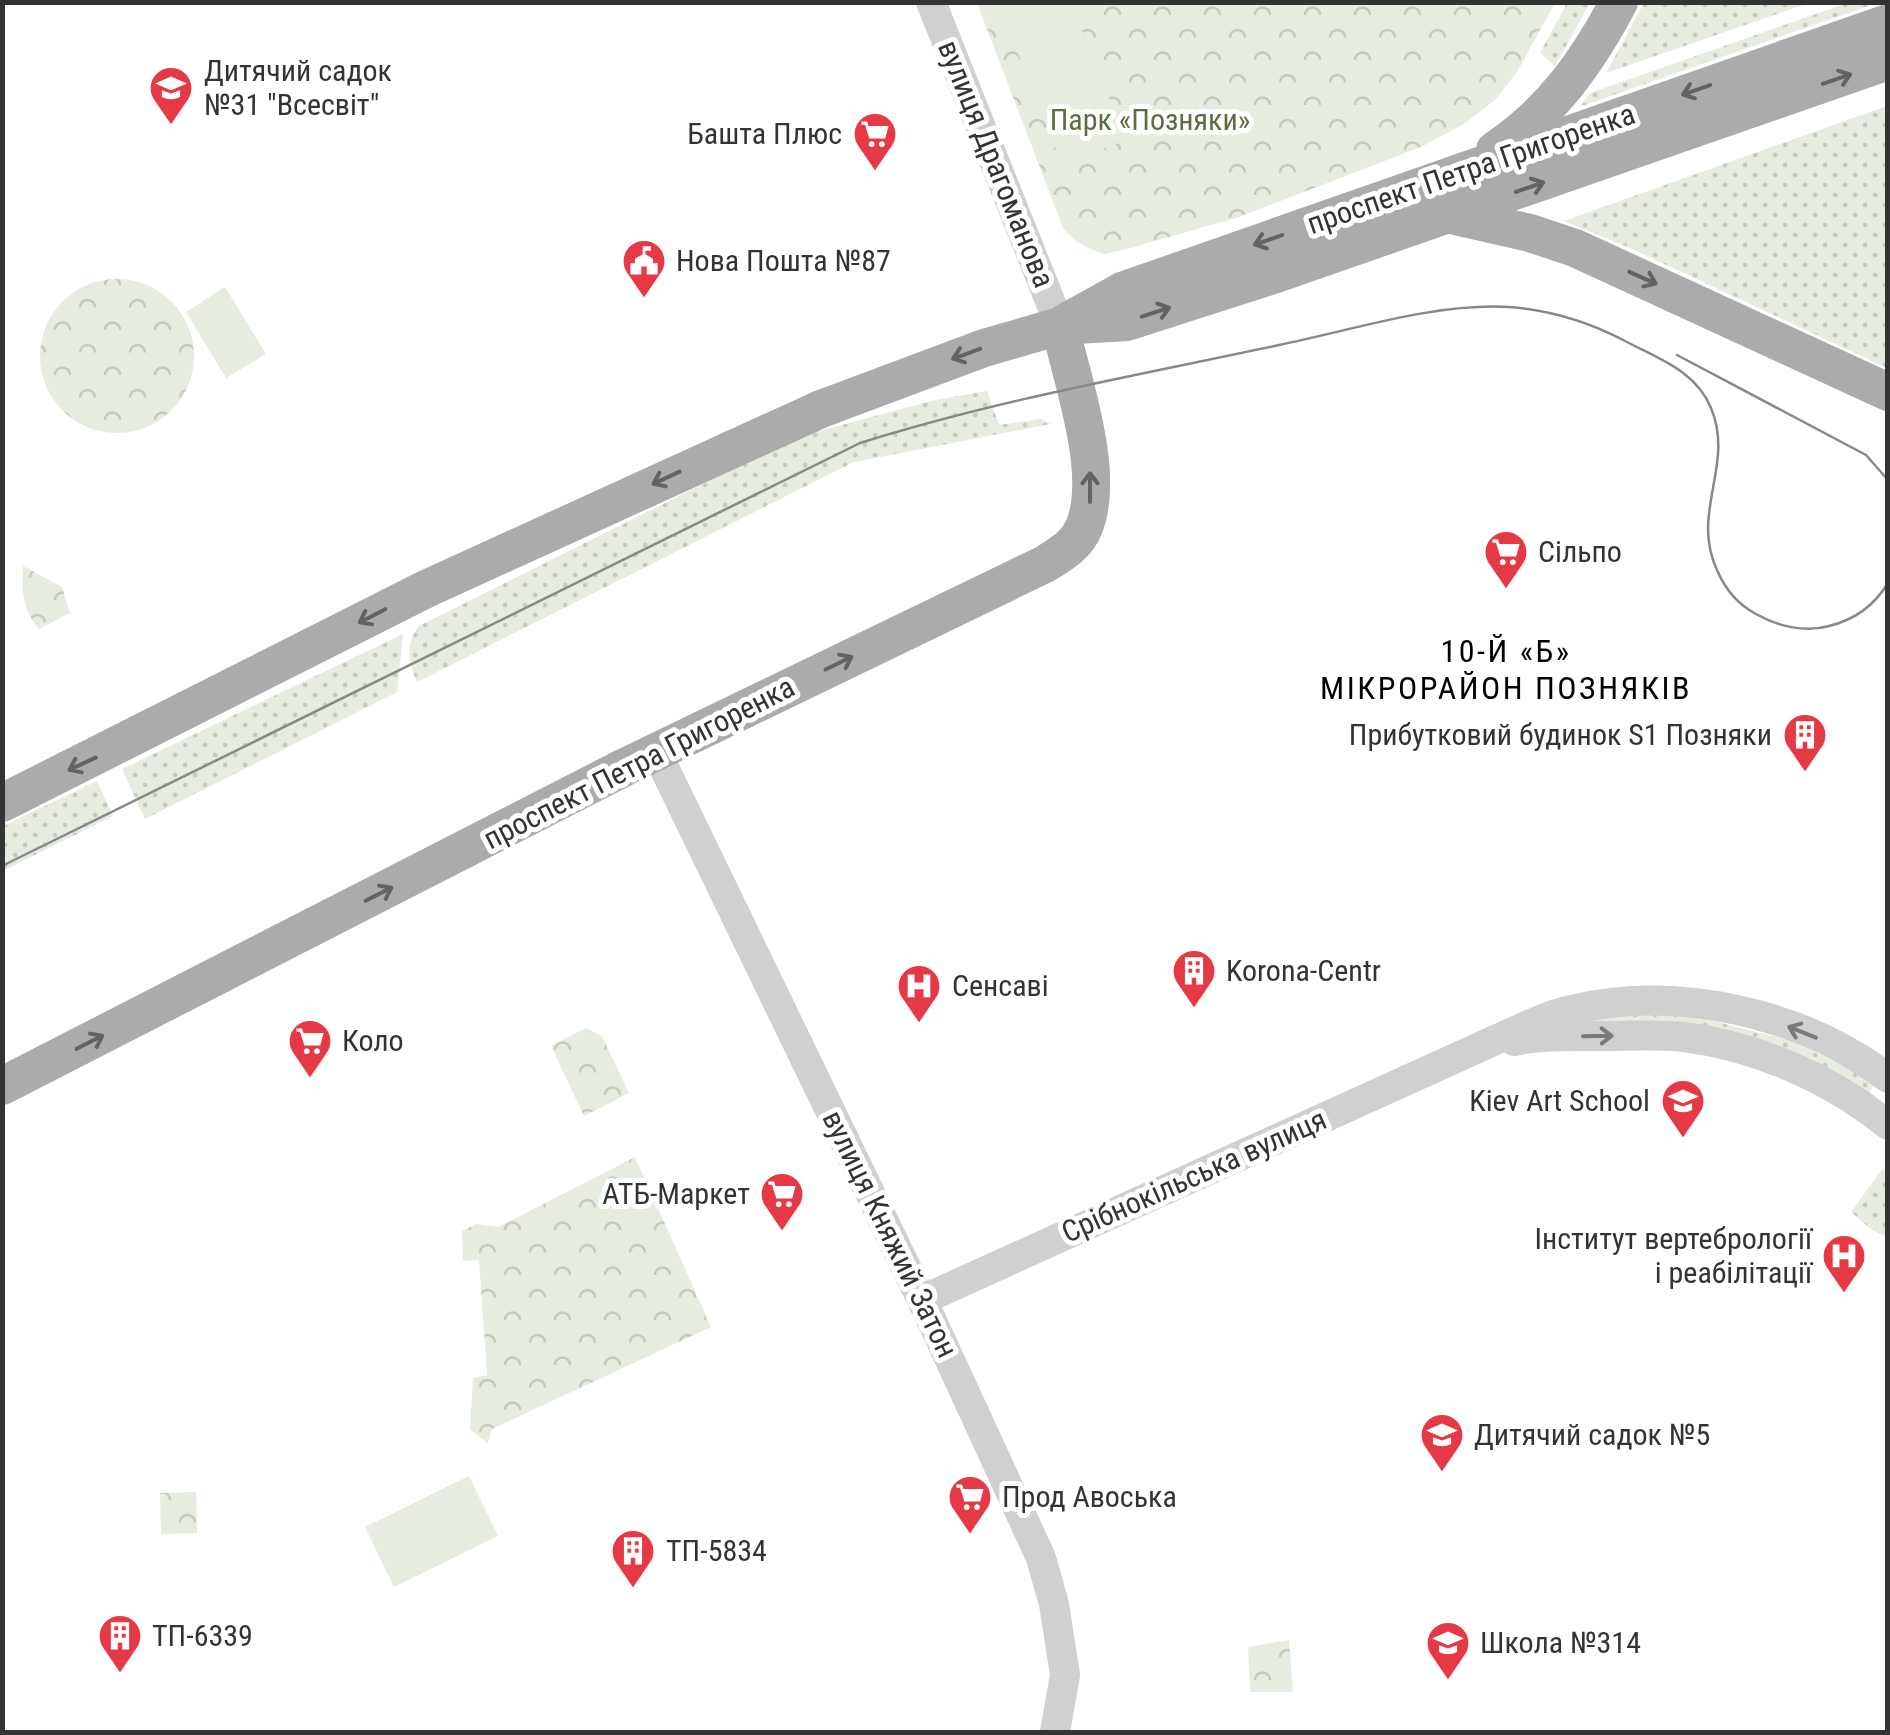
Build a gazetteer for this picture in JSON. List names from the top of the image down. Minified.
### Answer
{"streets":{"main road":["проспект Петра Григоренка"],"street":["вулиця Драгоманова","Срібнокільська вулиця","вулиця Княжий Затон"]},"crossings":[["вулиця Драгоманова","проспект Петра Григоренка"],["проспект Петра Григоренка","вулиця Княжий Затон"],["Срібнокільська вулиця","вулиця Княжий Затон"]],"districts":["10-Й «Б» МІКРОРАЙОН ПОЗНЯКІВ"],"parks":["Парк «Позняки»"],"places":{"school or university":["Дитячий садок №31 \"Всесвіт\"","Kiev Art School","Дитячий садок №5","Школа №314"],"supermarket":["Башта Плюс","Сільпо","Коло","АТБ-Маркет","Прод Авоська"],"public building":["Нова Пошта №87"],"building":["Прибутковий будинок S1 Позняки","Korona-Centr","ТП-5834","ТП-6339"],"hospital":["Сенсаві","Інститут вертебрології і реабілітації"]}}
